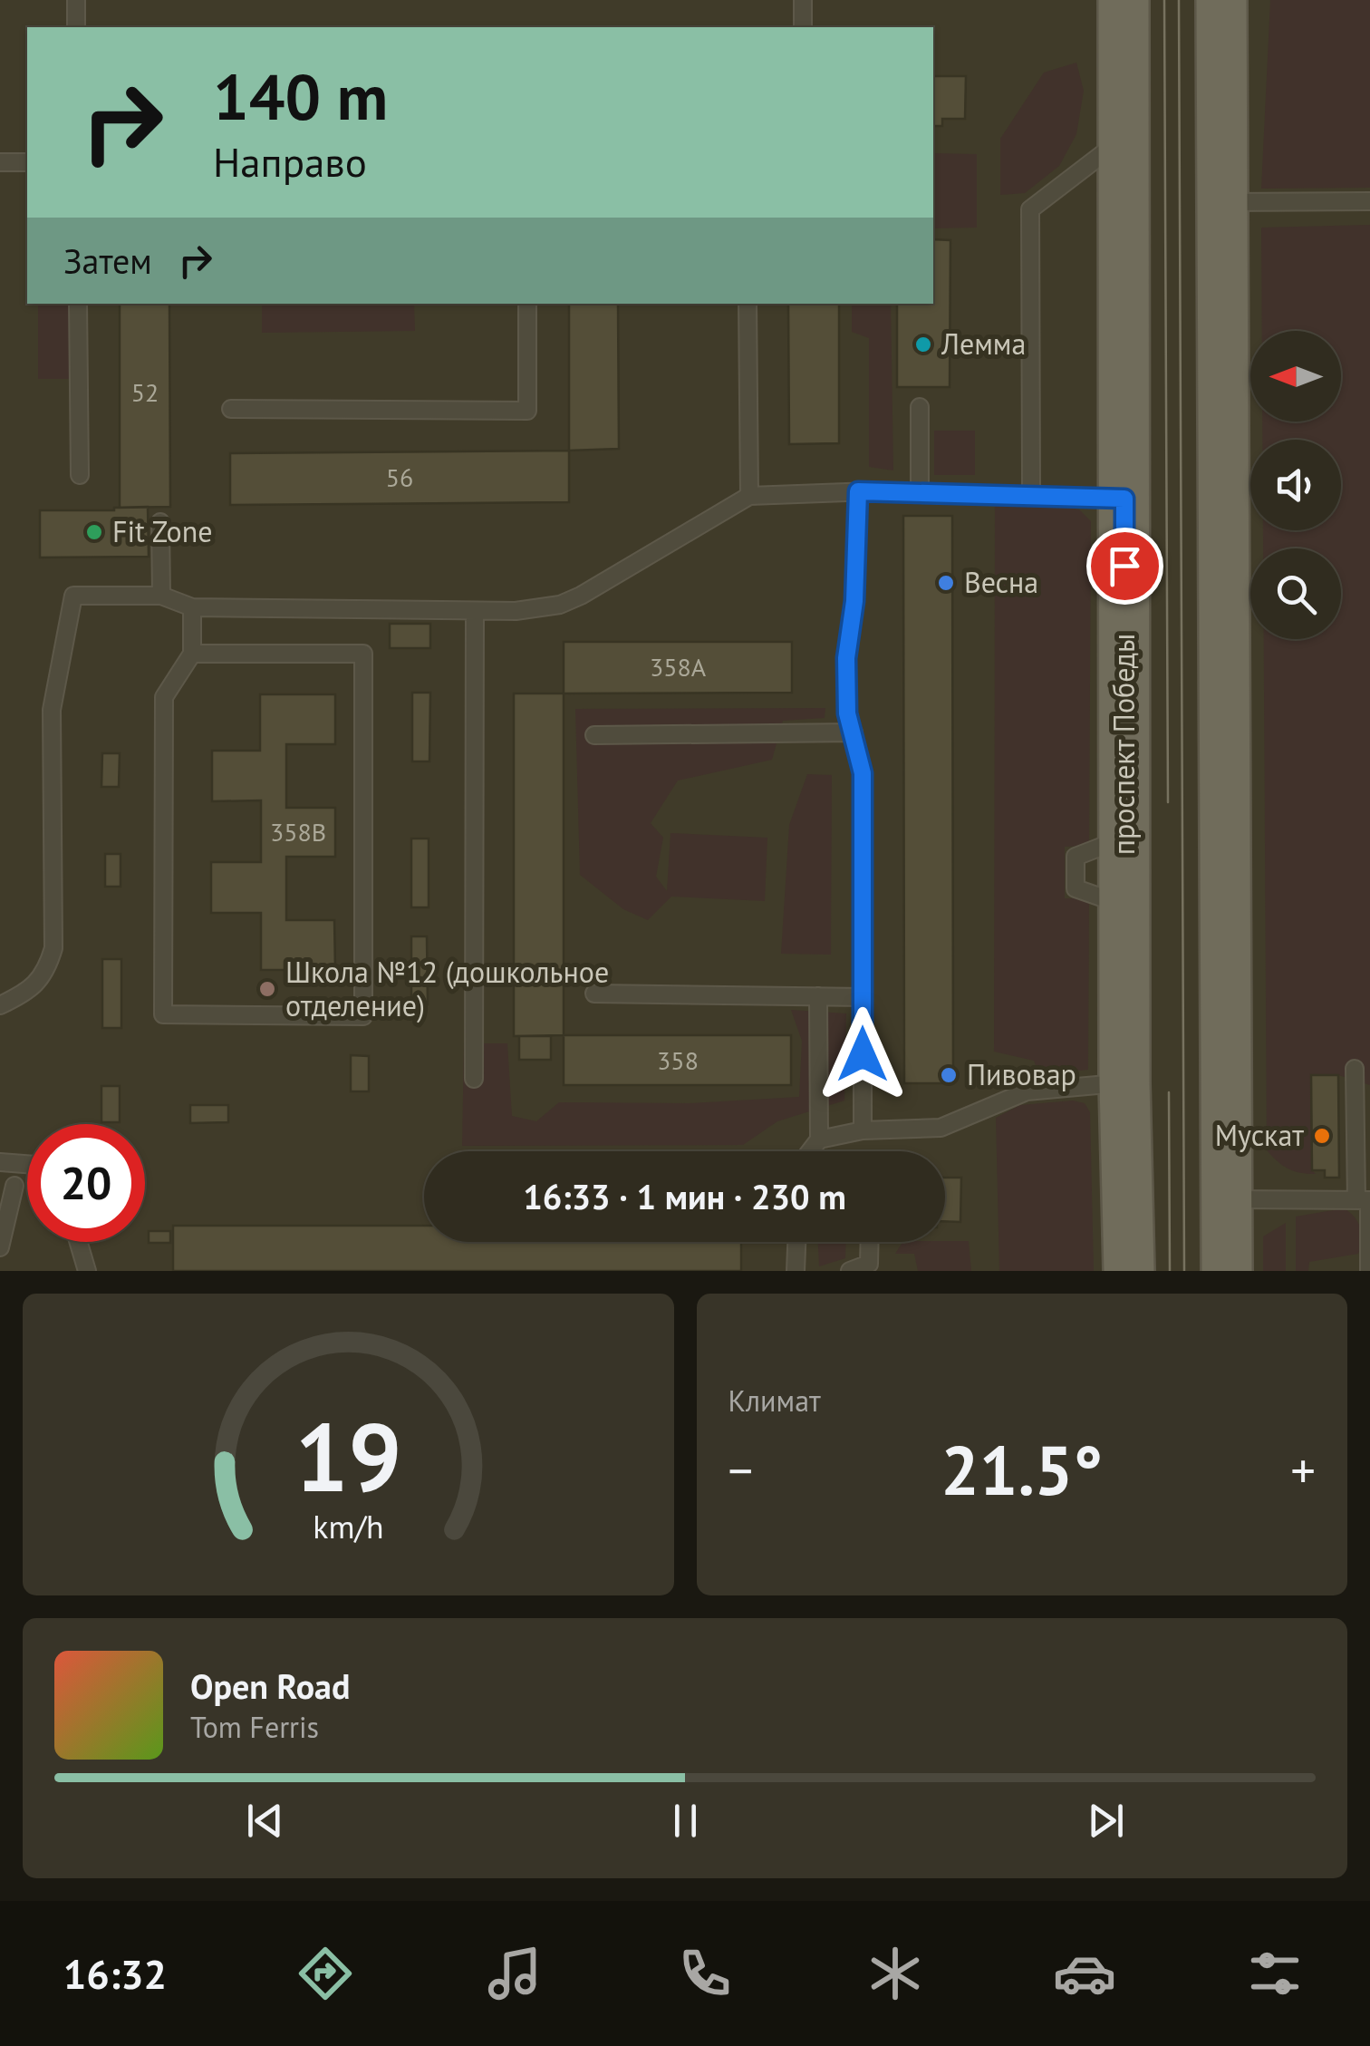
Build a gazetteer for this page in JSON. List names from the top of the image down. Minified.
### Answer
{"streets":{"main road":["проспект Победы"]},"places":["Лемма","Fit Zone","Весна","Школа №12 (дошкольное отделение)","Пивовар","Мускат"],"house_numbers":["52","56","358А","358В","358"],"north":"left","page":{"turn":["140 m","Направо"],"then":"Затем","limit":"20","trip":"16:33 · 1 мин · 230 m","tile":"Климат","heat":["−","21.5°","+"],"song":["Open Road","Tom Ferris"],"tabs":"16:32","gauge":["19","km/h"]}}
